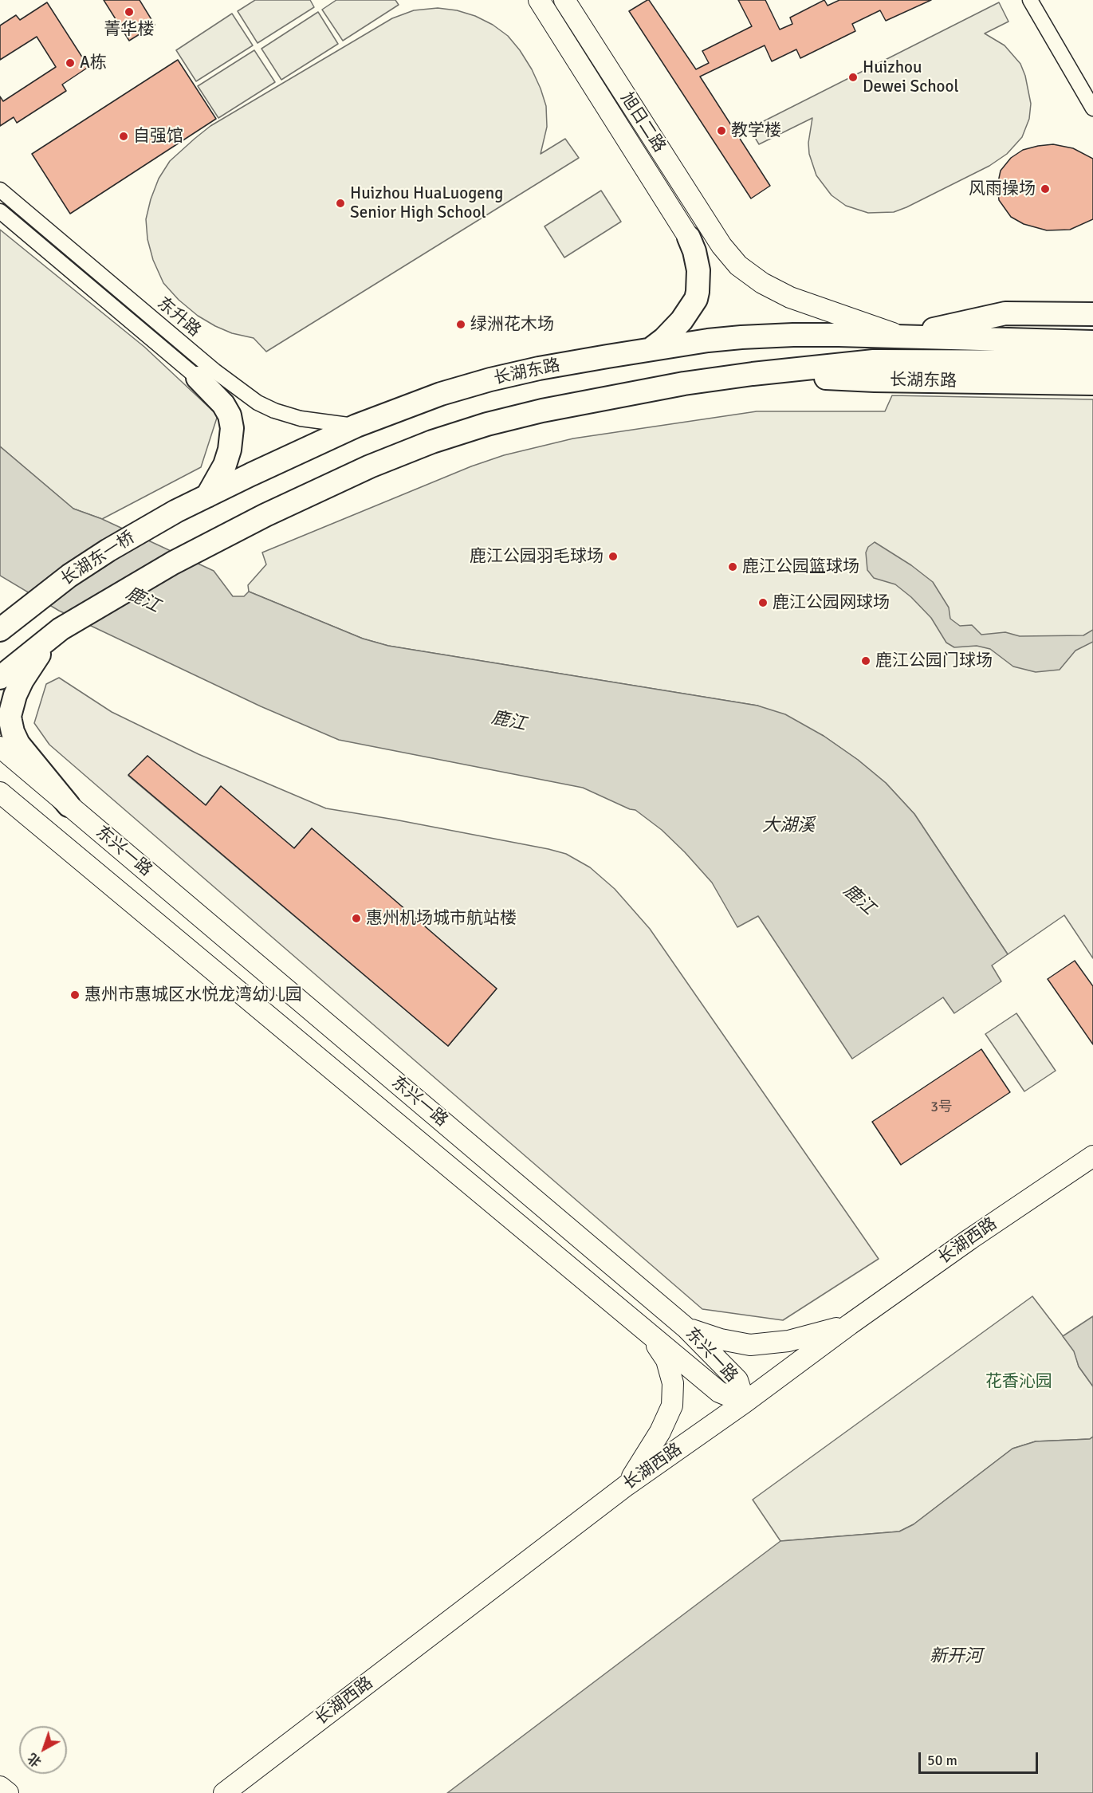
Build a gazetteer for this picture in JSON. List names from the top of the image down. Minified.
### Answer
{"streets":{"main road":["长湖东路","长湖东一桥"],"street":["旭日二路","东升路","东兴一路","长湖西路"]},"crossings":[["旭日二路","长湖东路"],["东升路","长湖东路"],["长湖东路","长湖东一桥"],["东兴一路","长湖西路"]],"water":["鹿江","大湖溪","新开河"],"parks":["花香沁园"],"places":["菁华楼","A栋","Huizhou Dewei School","教学楼","自强馆","风雨操场","Huizhou HuaLuogeng Senior High School","绿洲花木场","鹿江公园羽毛球场","鹿江公园篮球场","鹿江公园网球场","鹿江公园门球场","惠州机场城市航站楼","惠州市惠城区水悦龙湾幼儿园"],"house_numbers":["3号"],"scale_bar":"50 m","north":"bottom left"}
